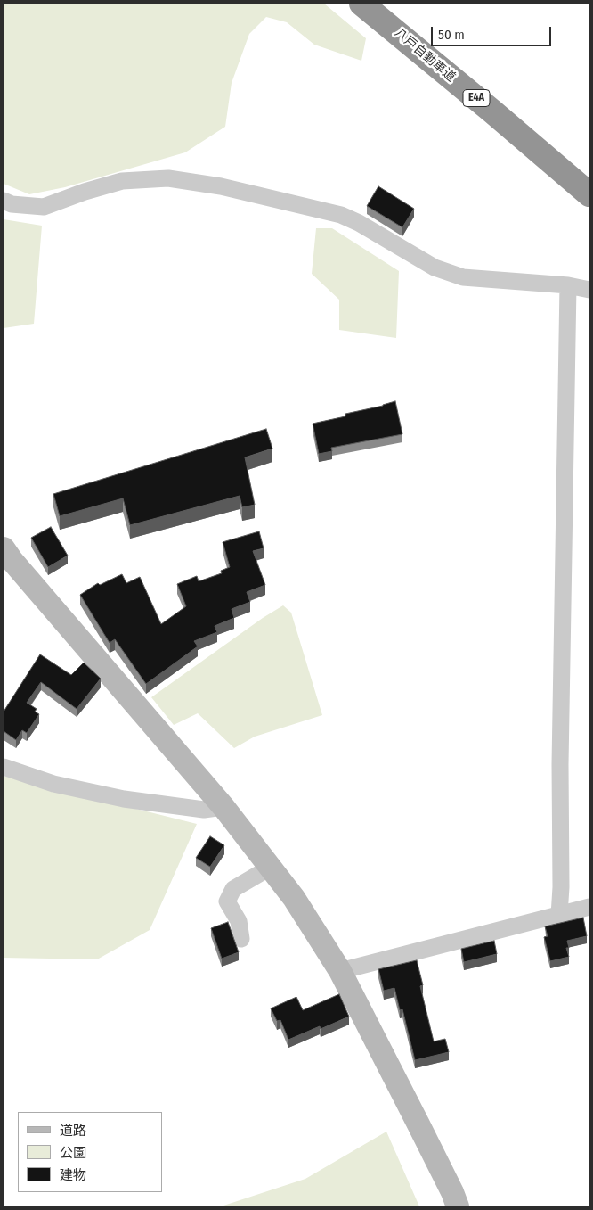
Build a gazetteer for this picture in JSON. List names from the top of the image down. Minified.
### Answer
{"streets":{"highway":["八戸自動車道","E4A"]},"legend":["道路","公園","建物"],"scale_bar":"50 m"}
